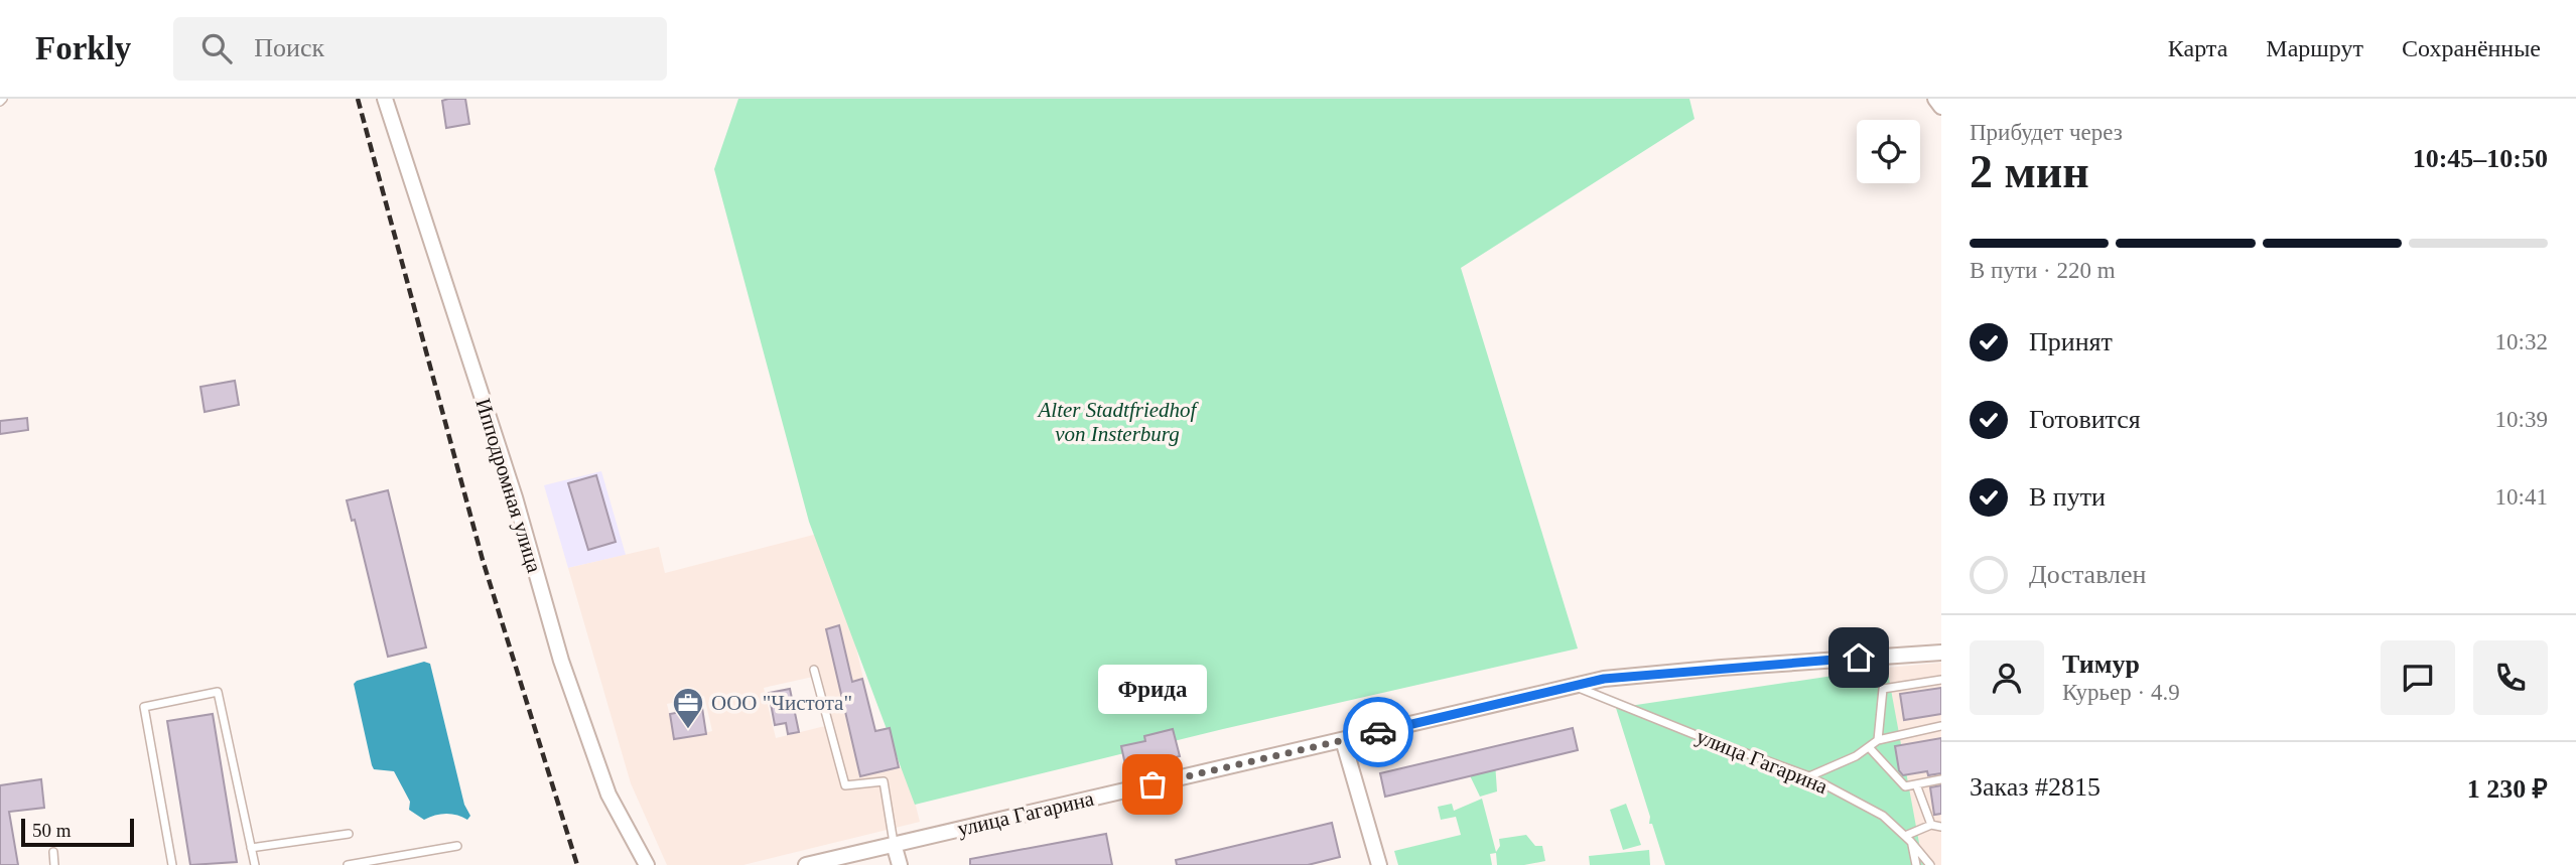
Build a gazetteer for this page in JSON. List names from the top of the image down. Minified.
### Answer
{"streets":{"street":["Ипподромная улица","улица Гагарина"]},"parks":["Alter Stadtfriedhof von Insterburg"],"places":{"office":["ООО \"Чистота\""],"other":["Фрида"]},"scale_bar":"50 m","page":{"header":"Forkly","search":"Поиск","nav":["Карта","Маршрут","Сохранённые"],"heading":["2 мин","Прибудет через","10:45–10:50"],"panel":["Тимур","Курьер · 4.9","Заказ #2815","1 230 ₽"],"bar":"В пути · 220 m","list":[["Принят","10:32"],["Готовится","10:39"],["В пути","10:41"],"Доставлен"],"bubble":"Фрида","scale":"50 m"}}
